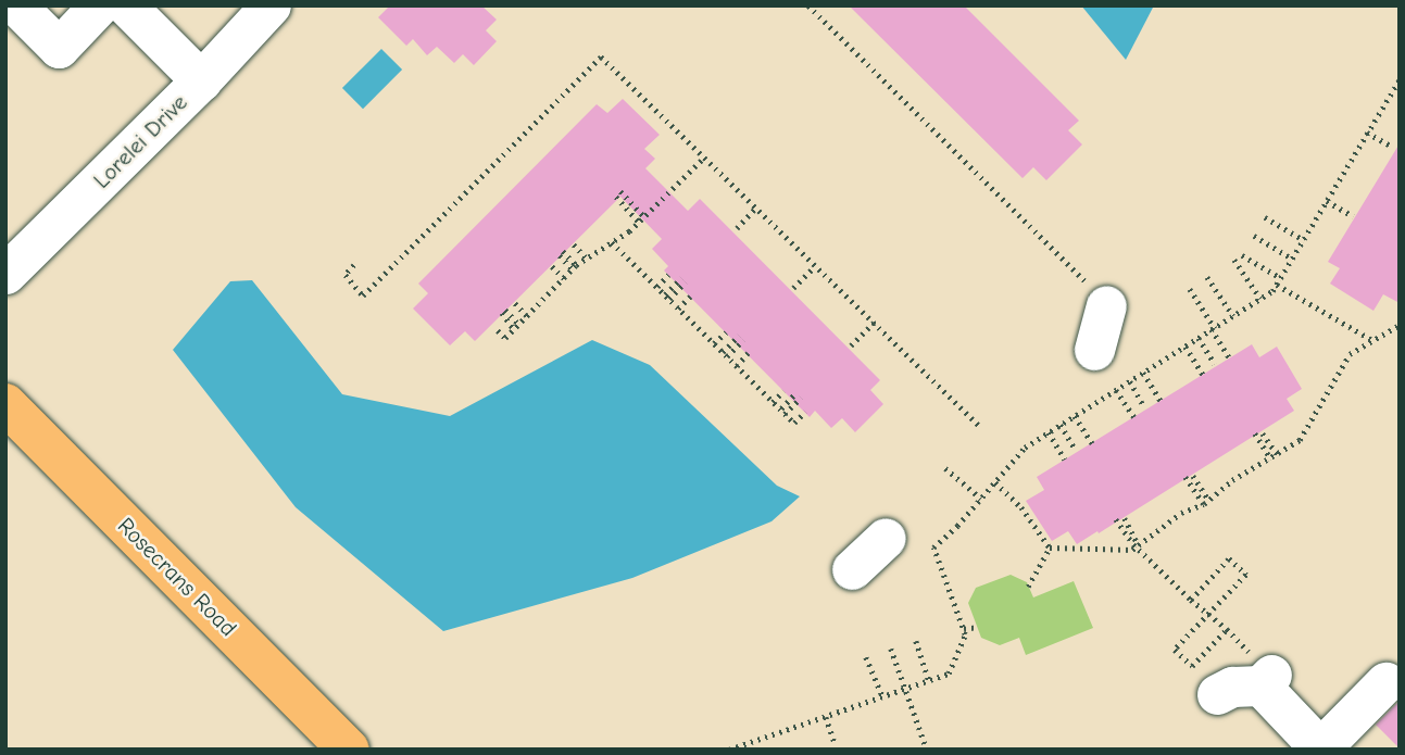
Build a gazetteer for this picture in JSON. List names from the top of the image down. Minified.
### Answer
{"streets":{"main road":["Rosecrans Road"],"street":["Lorelei Drive"]}}
